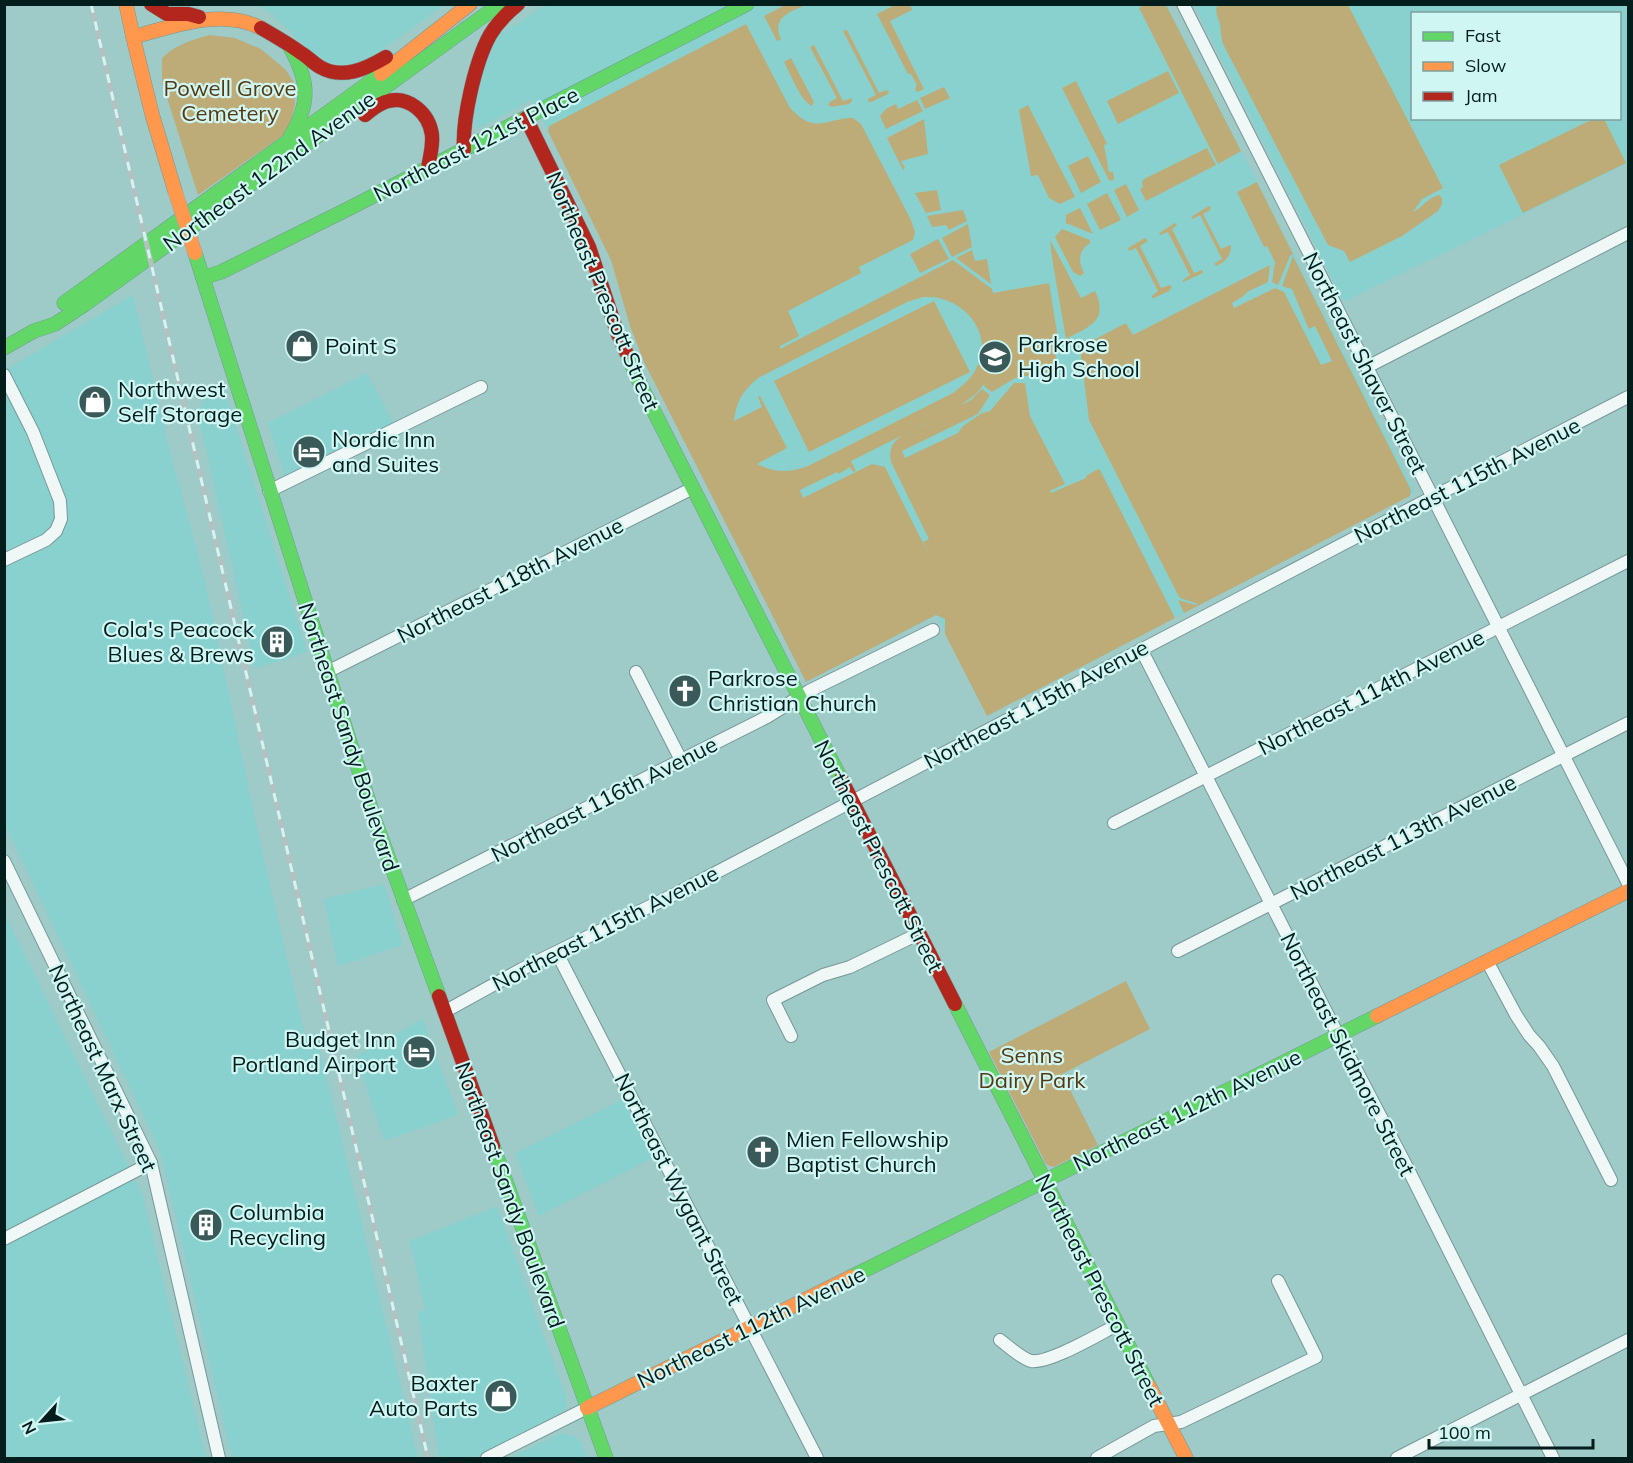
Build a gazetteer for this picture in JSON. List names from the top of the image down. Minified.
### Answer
{"streets":{"main road":["Northeast 121st Place","Northeast 122nd Avenue","Northeast Prescott Street","Northeast Sandy Boulevard","Northeast 112th Avenue"],"street":["Northeast Shaver Street","Northeast 115th Avenue","Northeast 118th Avenue","Northeast 114th Avenue","Northeast 116th Avenue","Northeast 113th Avenue","Northeast Skidmore Street","Northeast Marx Street","Northeast Wygant Street"]},"crossings":[["Northeast 121st Place","Northeast Prescott Street"],["Northeast 121st Place","Northeast Sandy Boulevard"],["Northeast Prescott Street","Northeast 115th Avenue"],["Northeast Prescott Street","Northeast 118th Avenue"],["Northeast Prescott Street","Northeast 116th Avenue"],["Northeast Prescott Street","Northeast 112th Avenue"],["Northeast Shaver Street","Northeast 115th Avenue"],["Northeast Shaver Street","Northeast 114th Avenue"],["Northeast Shaver Street","Northeast 113th Avenue"],["Northeast 115th Avenue","Northeast Sandy Boulevard"],["Northeast 115th Avenue","Northeast Skidmore Street"],["Northeast 115th Avenue","Northeast Wygant Street"],["Northeast 118th Avenue","Northeast Sandy Boulevard"],["Northeast 114th Avenue","Northeast Skidmore Street"],["Northeast Sandy Boulevard","Northeast 116th Avenue"],["Northeast Sandy Boulevard","Northeast 112th Avenue"],["Northeast 113th Avenue","Northeast Skidmore Street"],["Northeast Skidmore Street","Northeast 112th Avenue"],["Northeast 112th Avenue","Northeast Wygant Street"]],"parks":["Powell Grove Cemetery","Senns Dairy Park"],"places":{"shop":["Point S","Northwest Self Storage","Baxter Auto Parts"],"school or university":["Parkrose High School"],"hotel":["Nordic Inn and Suites","Budget Inn Portland Airport"],"building":["Cola's Peacock Blues & Brews","Columbia Recycling"],"church":["Parkrose Christian Church","Mien Fellowship Baptist Church"]},"legend":["Fast","Slow","Jam"],"scale_bar":"100 m","north":"bottom left"}
